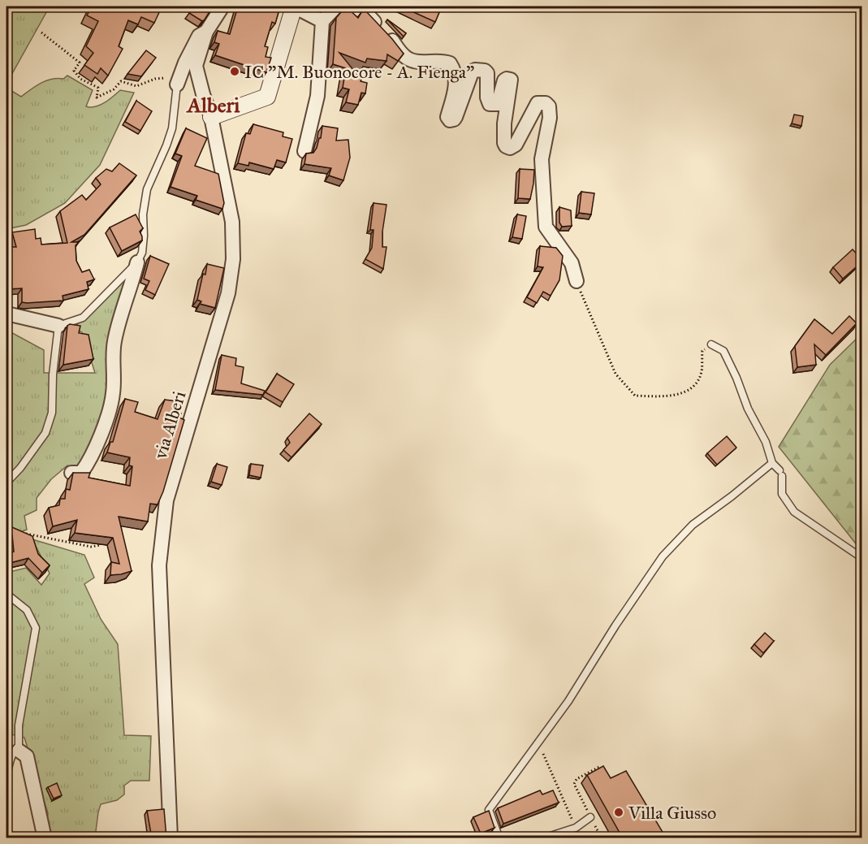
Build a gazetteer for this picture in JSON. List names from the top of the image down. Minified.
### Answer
{"streets":{"street":["via Alberi"]},"districts":["Alberi"],"places":["IC \"M. Buonocore - A. Fienga\"","Villa Giusso"]}
